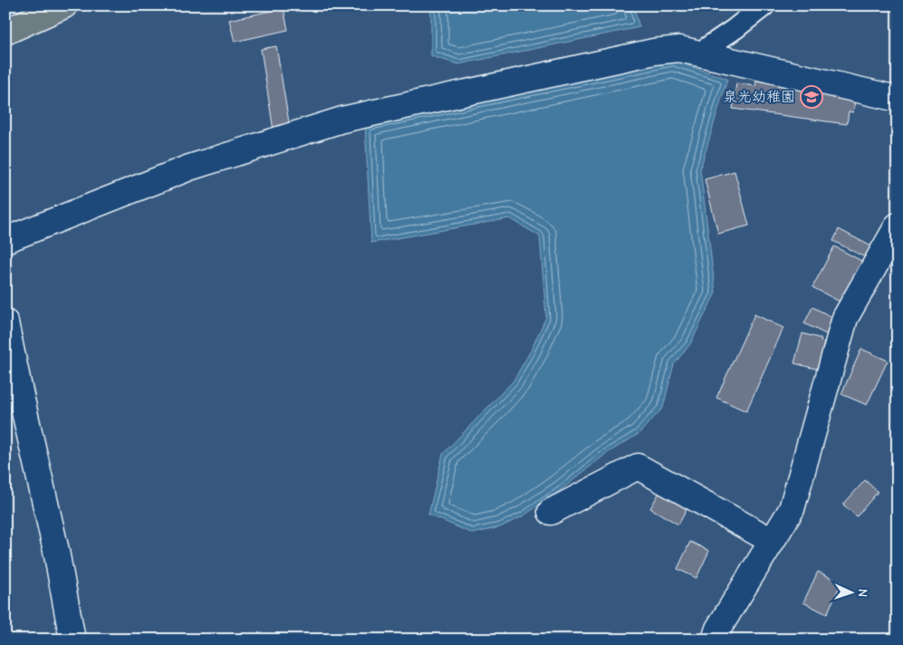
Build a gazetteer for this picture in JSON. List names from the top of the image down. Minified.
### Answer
{"places":{"school or university":["泉光幼稚園"]},"north":"right"}
